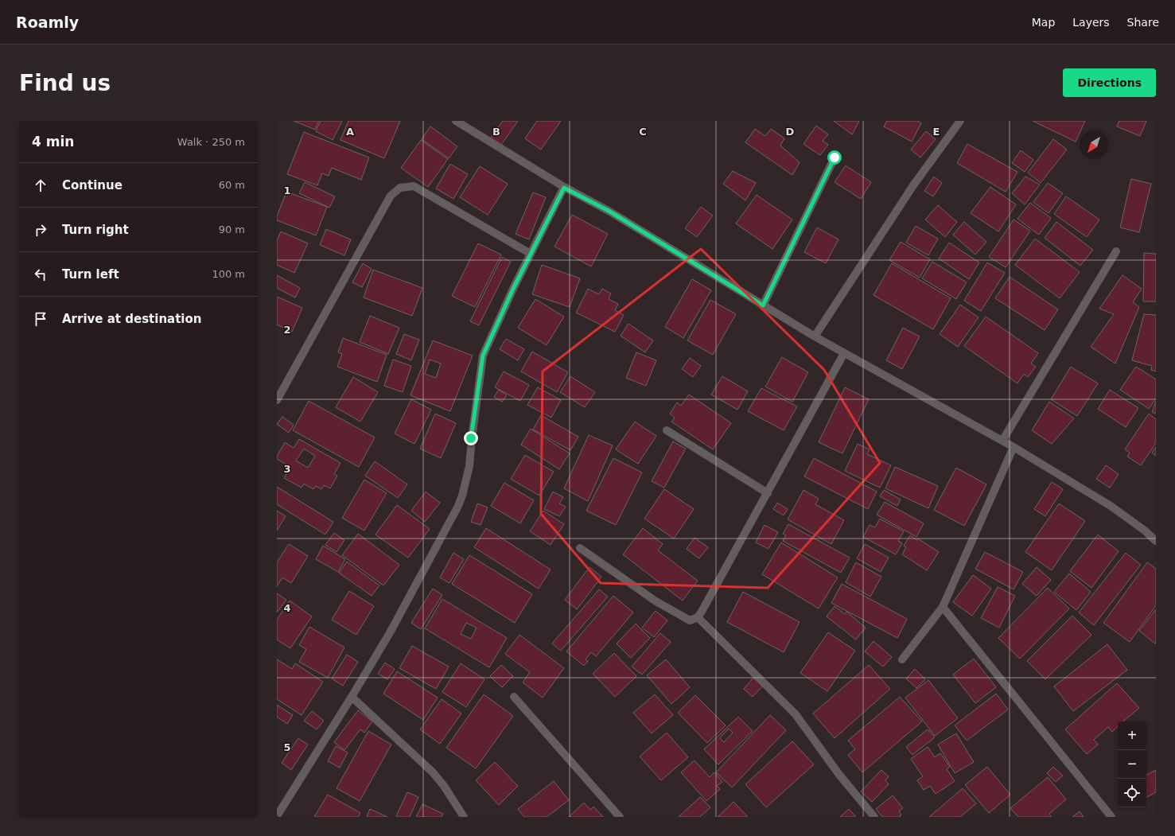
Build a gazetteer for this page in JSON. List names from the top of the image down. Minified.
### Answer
{"north":"bottom left","page":{"header":"Roamly","nav":["Map","Layers","Share"],"buttons":"Directions","title":"Find us","heading":["4 min","Walk · 250 m"],"list":[["Continue","60 m"],["Turn right","90 m"],["Turn left","100 m"],"Arrive at destination"],"map_buttons":["+","−"]},"grid":{"columns":["A","B","C","D","E"],"rows":["1","2","3","4","5"]}}
